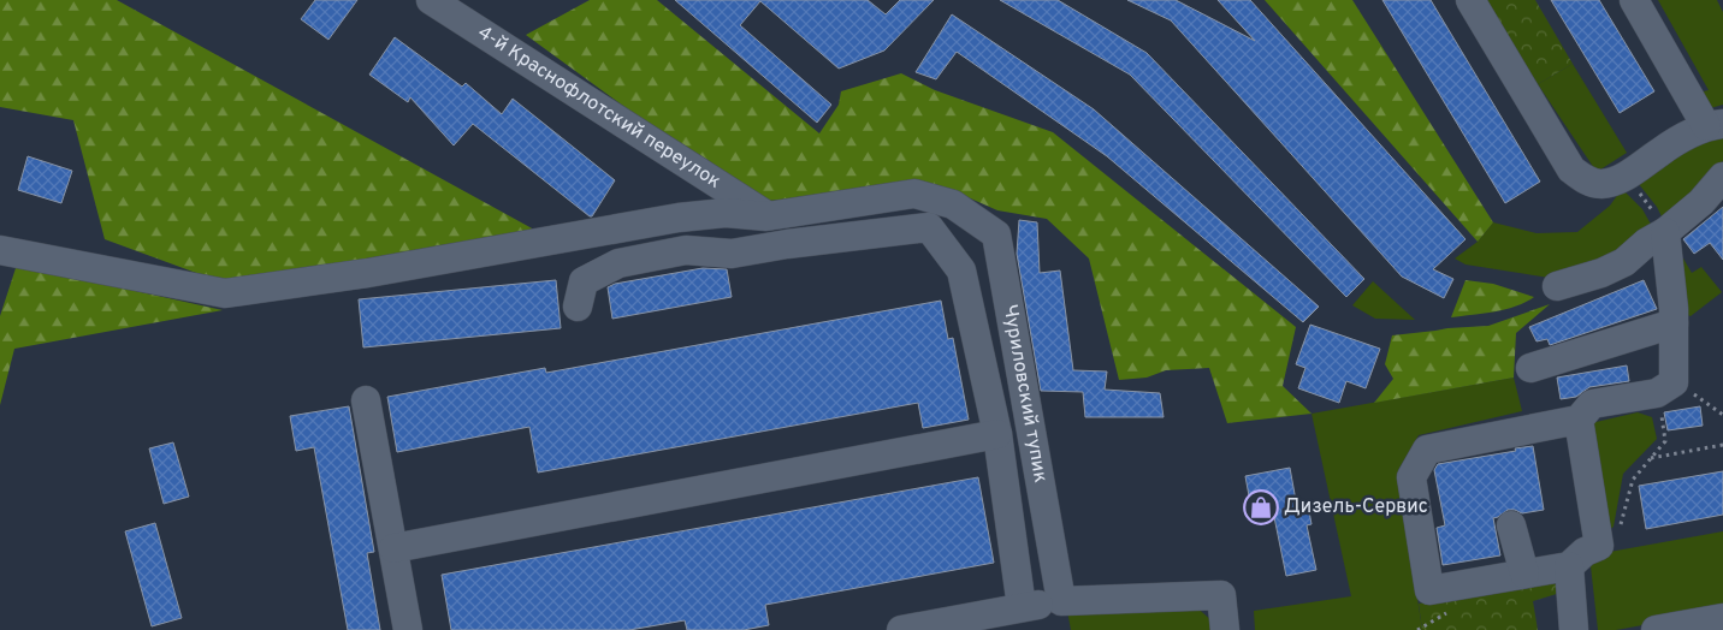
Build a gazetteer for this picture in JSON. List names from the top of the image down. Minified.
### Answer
{"streets":{"street":["4-й Краснофлотский переулок","Чуриловский тупик"]},"crossings":[["4-й Краснофлотский переулок","Чуриловский тупик"]],"places":{"shop":["Дизель-Сервис"]}}
